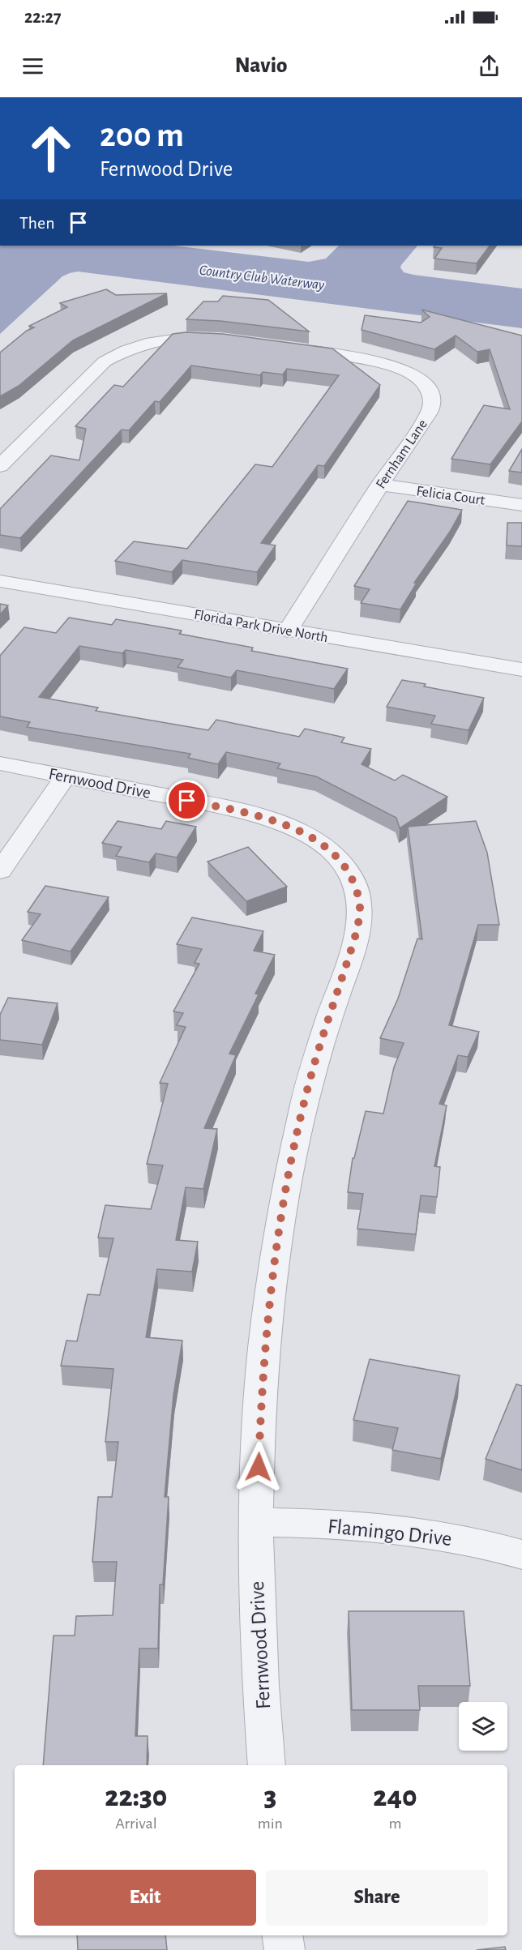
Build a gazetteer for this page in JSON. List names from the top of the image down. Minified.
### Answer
{"streets":{"street":["Fernham Lane","Felicia Court","Florida Park Drive North","Fernwood Drive","Flamingo Drive"]},"crossings":[["Fernham Lane","Felicia Court"],["Fernham Lane","Florida Park Drive North"],["Fernwood Drive","Flamingo Drive"]],"water":["Country Club Waterway"],"page":{"status":"22:27","header":"Navio","turn":["200 m","Fernwood Drive"],"then":"Then","eta":["22:30","Arrival","3","min","240","m"],"buttons":["Exit","Share"]}}
